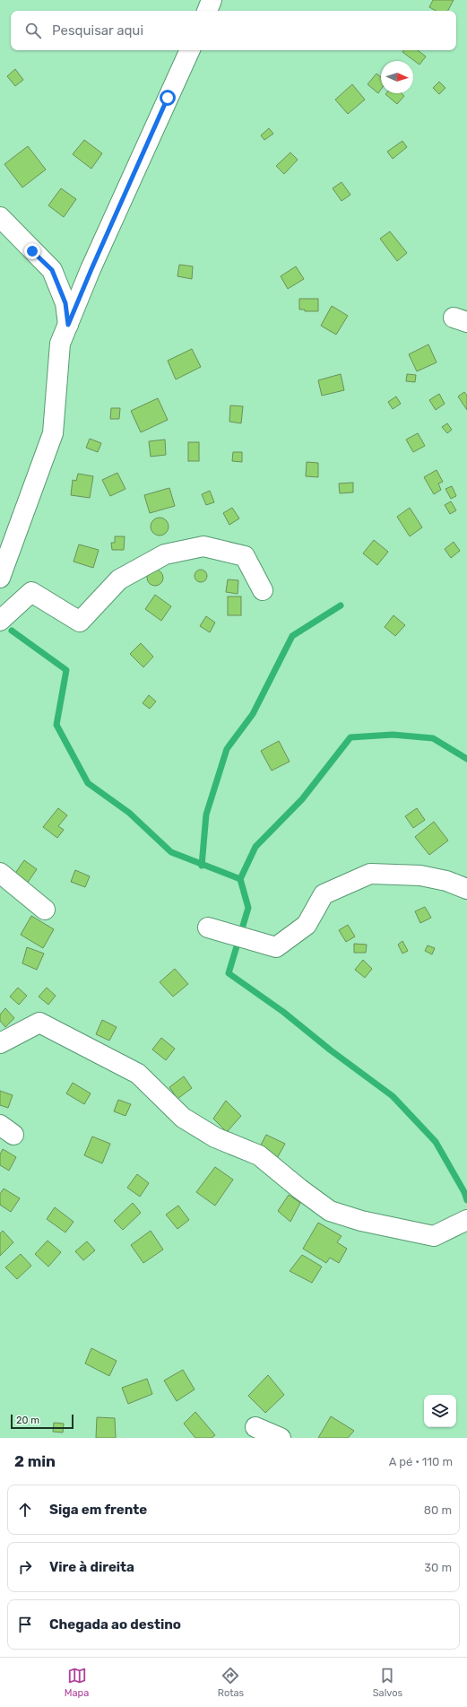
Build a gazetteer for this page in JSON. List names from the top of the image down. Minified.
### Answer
{"scale_bar":"20 m","north":"right","page":{"search":"Pesquisar aqui","scale":"20 m","heading":["2 min","A pé · 110 m"],"list":[["Siga em frente","80 m"],["Vire à direita","30 m"],"Chegada ao destino"],"nav":["Mapa","Rotas","Salvos"]}}
